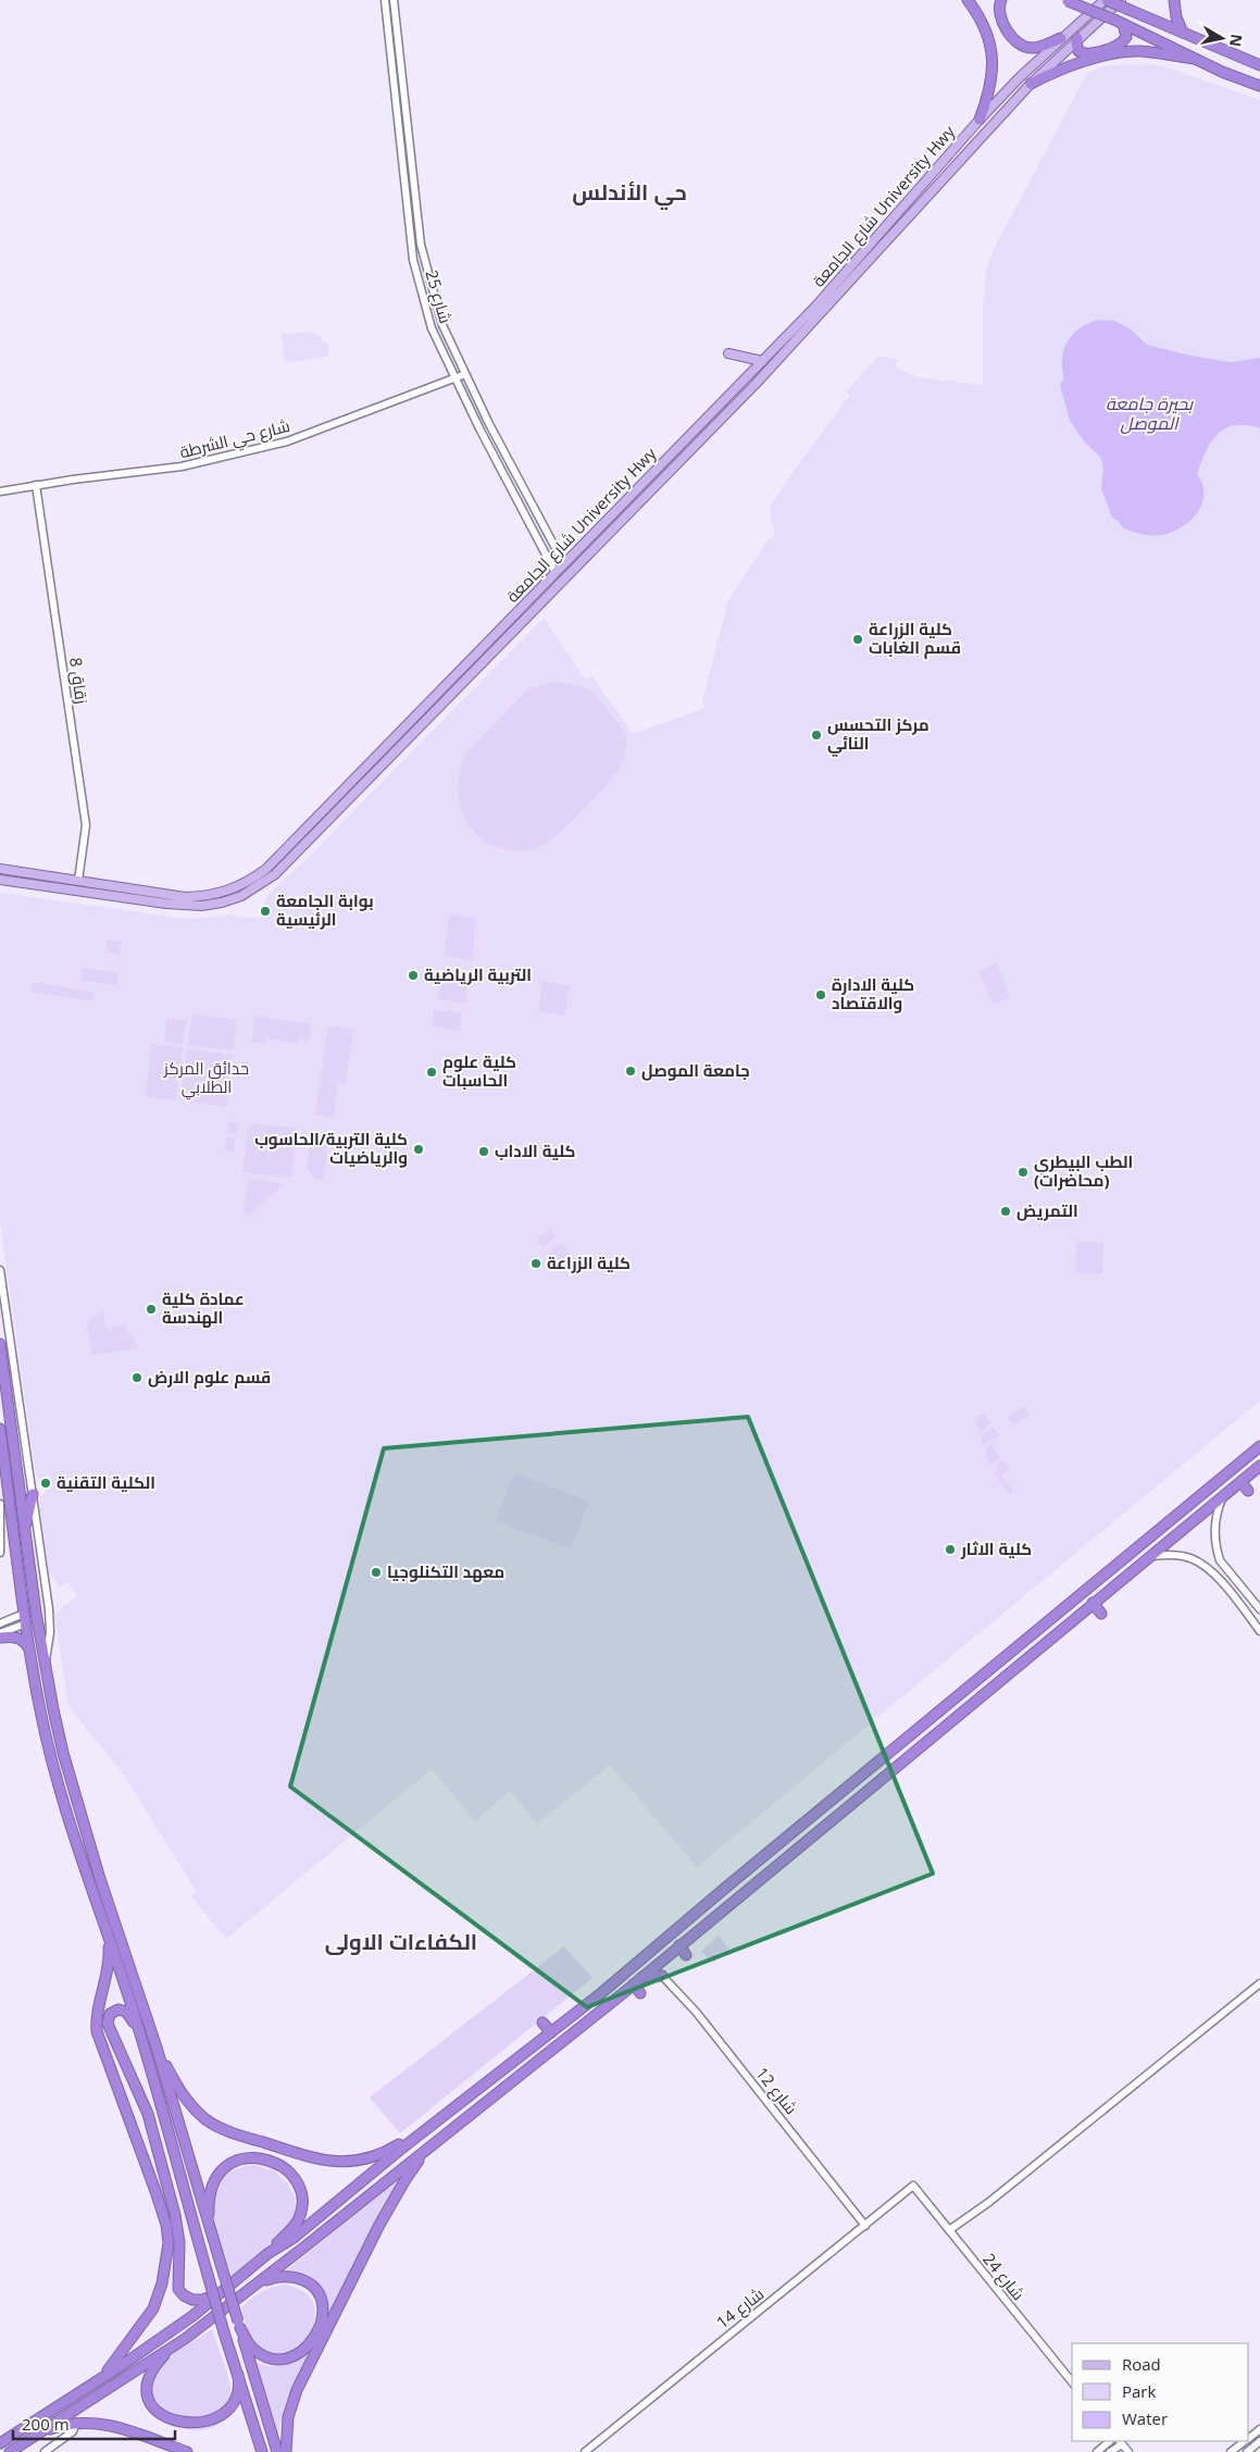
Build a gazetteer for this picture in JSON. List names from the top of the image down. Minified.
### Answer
{"streets":{"main road":["شارع الجامعة University Hwy"],"street":["شارع 25","شارع حي الشرطة","زقاق 8","شارع 12","شارع 24","شارع 14"]},"crossings":[["شارع الجامعة University Hwy","شارع 25"],["شارع الجامعة University Hwy","زقاق 8"],["شارع 25","شارع حي الشرطة"],["شارع حي الشرطة","زقاق 8"],["شارع 12","شارع 14"],["شارع 24","شارع 14"]],"districts":["حي الأندلس","الكفاءات الاولى"],"water":["بحيرة جامعة الموصل"],"parks":["حدائق المركز الطلابي"],"places":["كلية الزراعة قسم الغابات","مركز التحسس النائي","بوابة الجامعة الرئيسية","التربية الرياضية","كلية الادارة والاقتصاد","جامعة الموصل","كلية علوم الحاسبات","كلية التربية/الحاسوب والرياضيات","كلية الاداب","الطب البيطري (محاضرات)","التمريض","كلية الزراعة","عمادة كلية الهندسة","قسم علوم الارض","الكلية التقنية","كلية الاثار","معهد التكنلوجيا"],"legend":["Road","Park","Water"],"scale_bar":"200 m","north":"right"}
